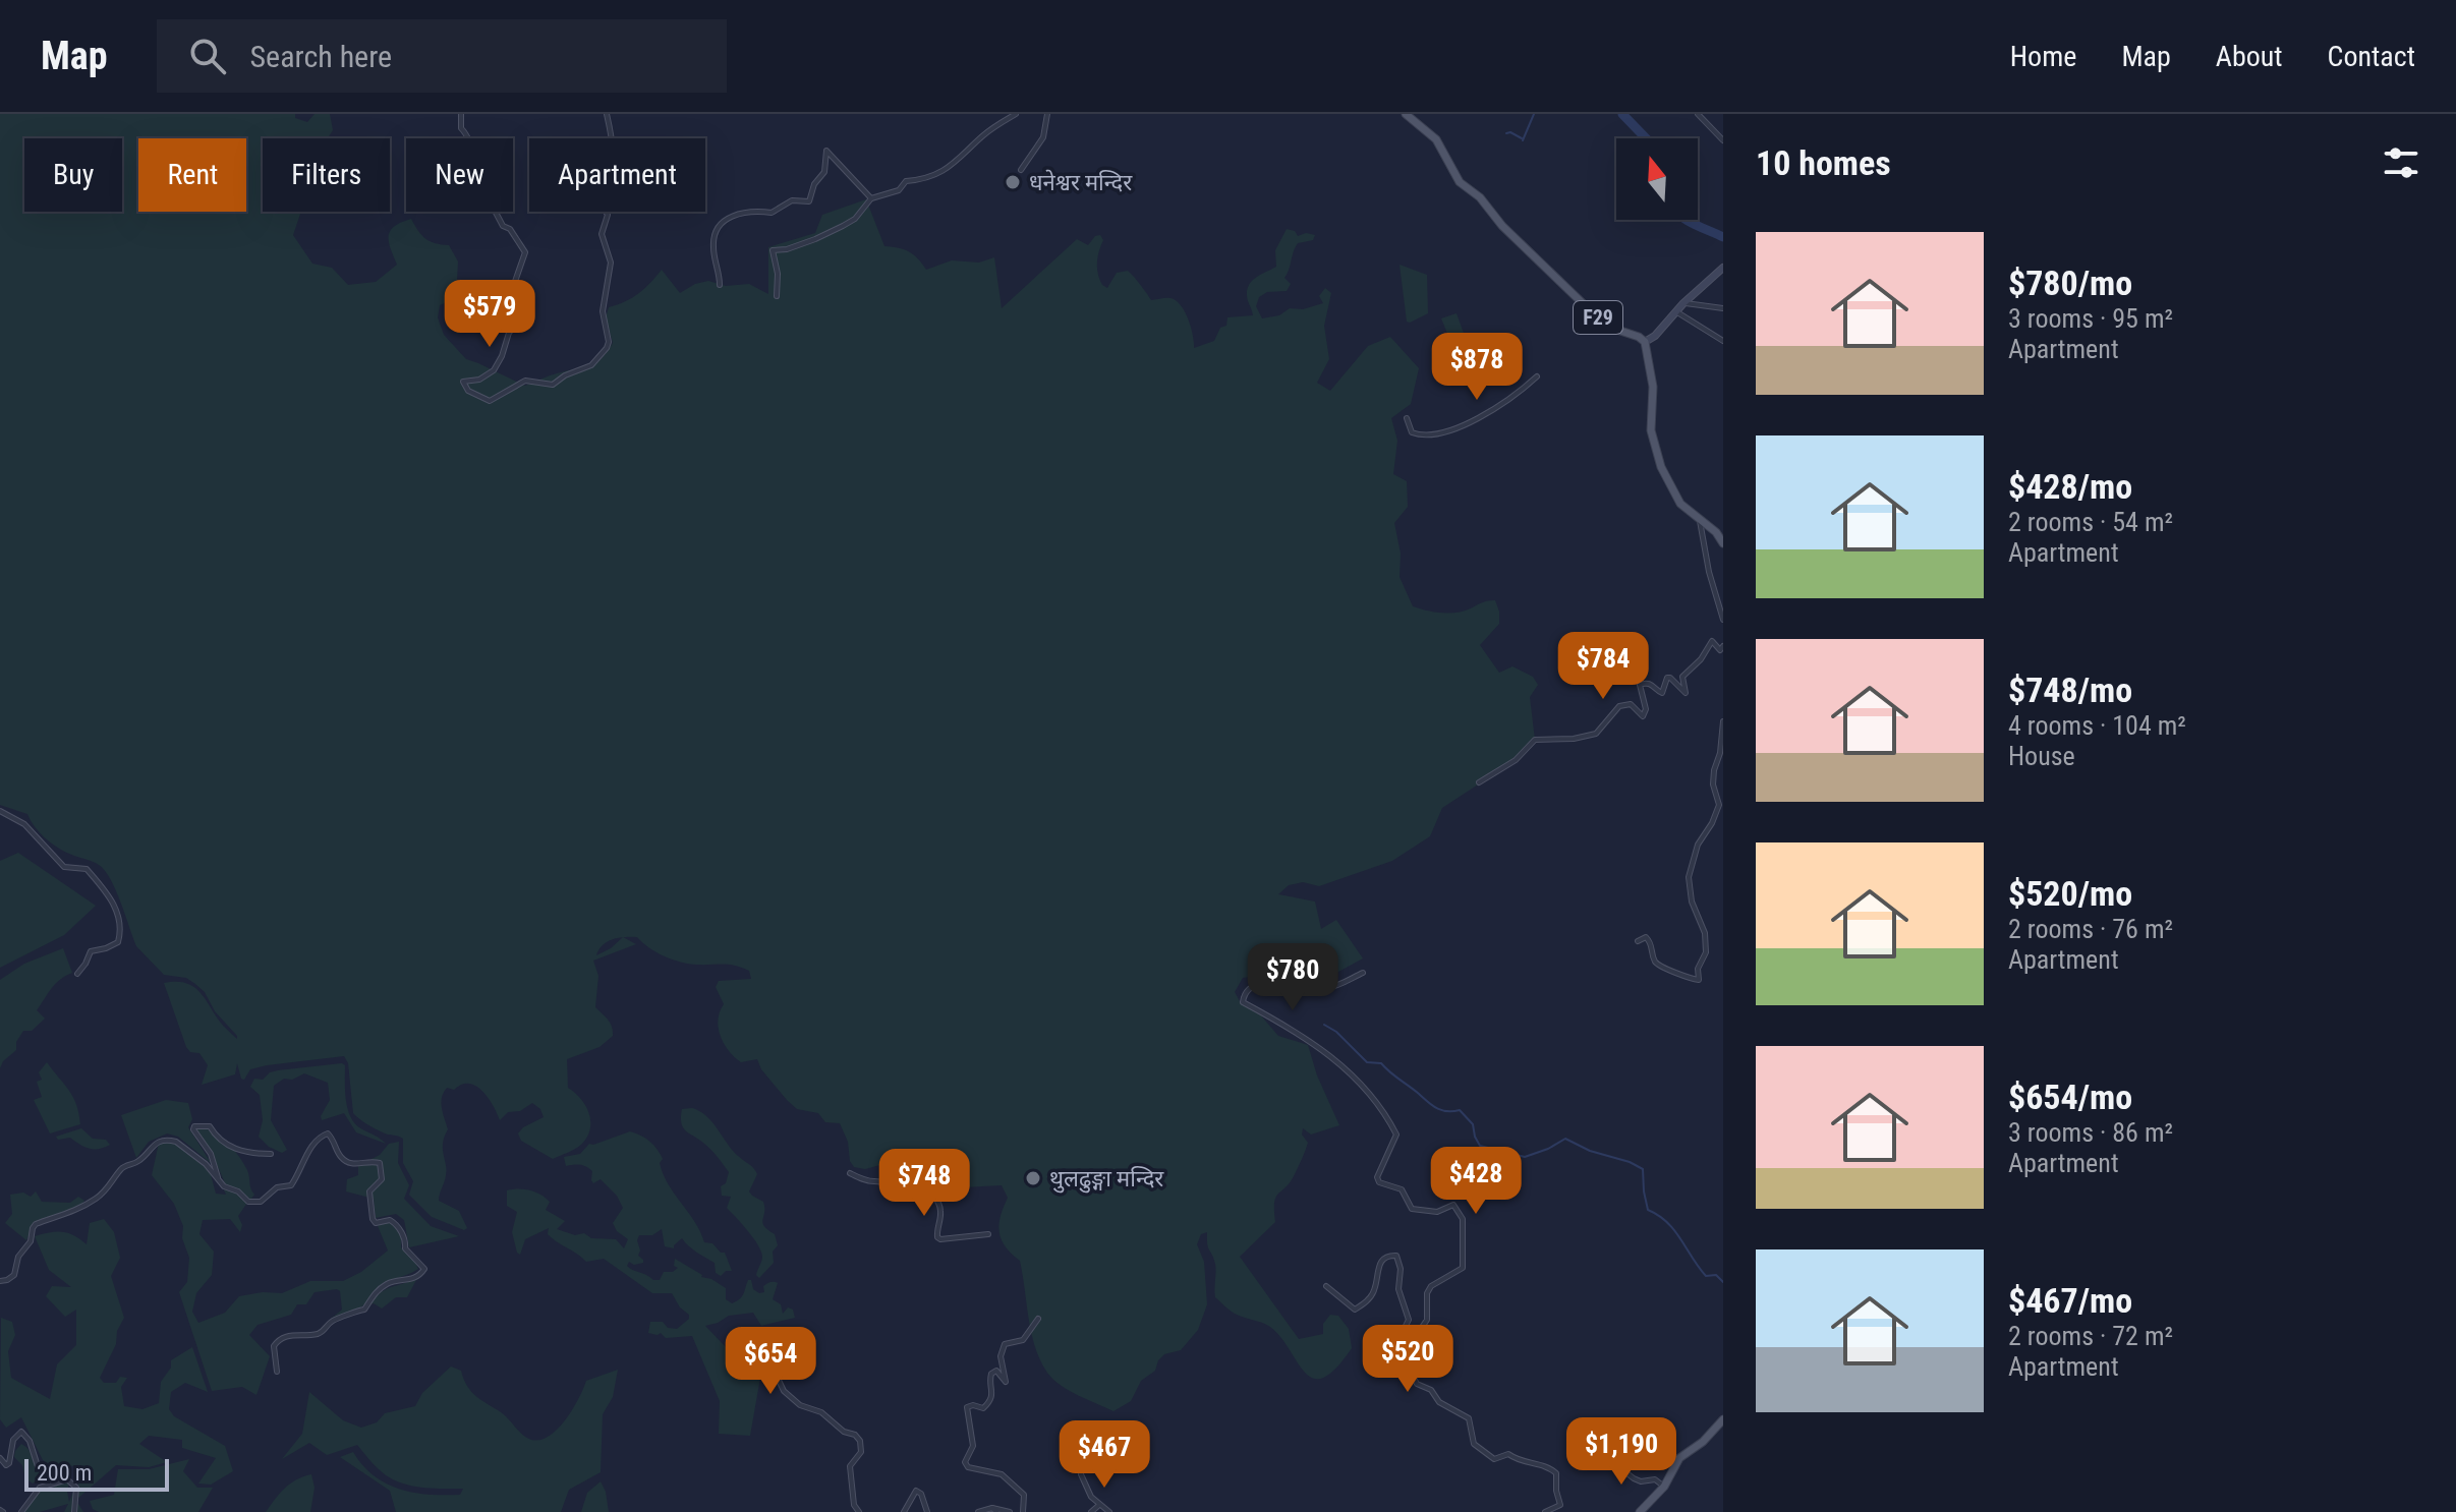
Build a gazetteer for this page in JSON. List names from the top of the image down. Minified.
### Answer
{"streets":{"main road":["F29"]},"places":["धनेश्वर मन्दिर","थुलढुङ्गा मन्दिर"],"scale_bar":"200 m","north":"top","page":{"header":"Map","search":"Search here","nav":["Home","Map","About","Contact"],"heading":"10 homes","chip":["Buy","Rent","Filters","New","Apartment"],"list":[{"name":"$780/mo","note":"3 rooms · 95 m² · Apartment"},{"name":"$428/mo","note":"2 rooms · 54 m² · Apartment"},{"name":"$748/mo","note":"4 rooms · 104 m² · House"},{"name":"$520/mo","note":"2 rooms · 76 m² · Apartment"},{"name":"$654/mo","note":"3 rooms · 86 m² · Apartment"},{"name":"$467/mo","note":"2 rooms · 72 m² · Apartment"}],"price":["$579","$878","$784","$780","$428","$748","$520","$654","$1,190","$467"],"scale":"200 m"}}
